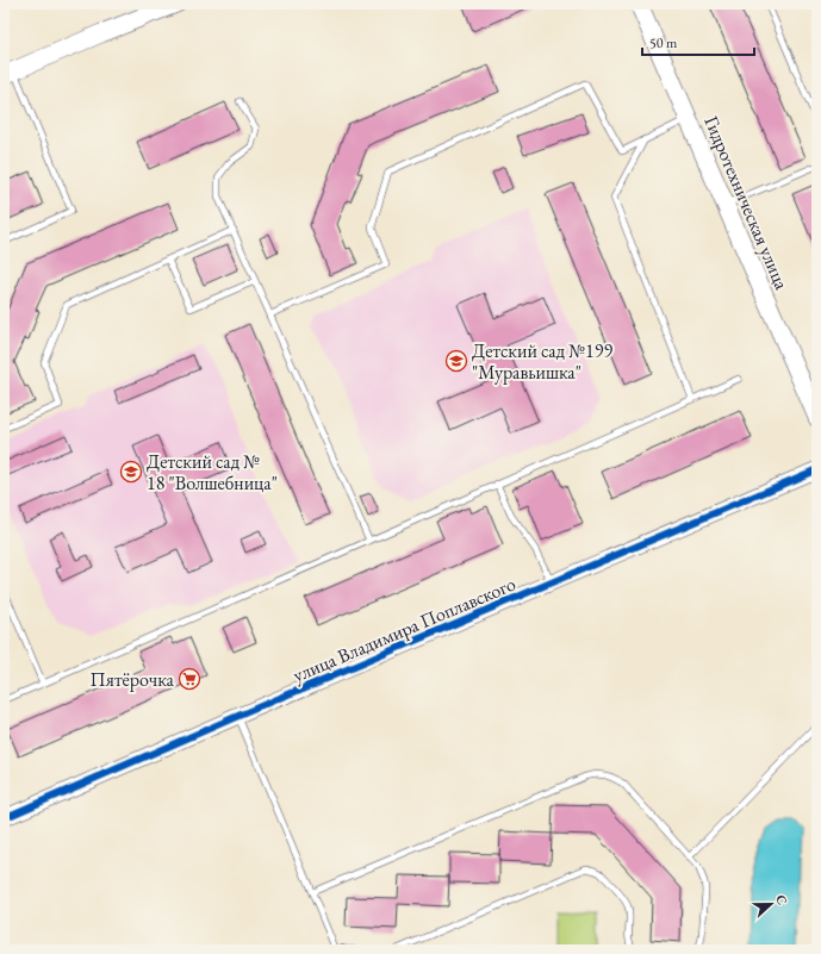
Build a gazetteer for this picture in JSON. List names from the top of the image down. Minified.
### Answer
{"streets":{"main road":["Гидротехническая улица"],"street":["улица Владимира Поплавского"]},"places":{"school or university":["Детский сад №199 \"Муравьишка\"","Детский сад № 18 \"Волшебница\""],"supermarket":["Пятёрочка"]},"scale_bar":"50 m","north":"right"}
